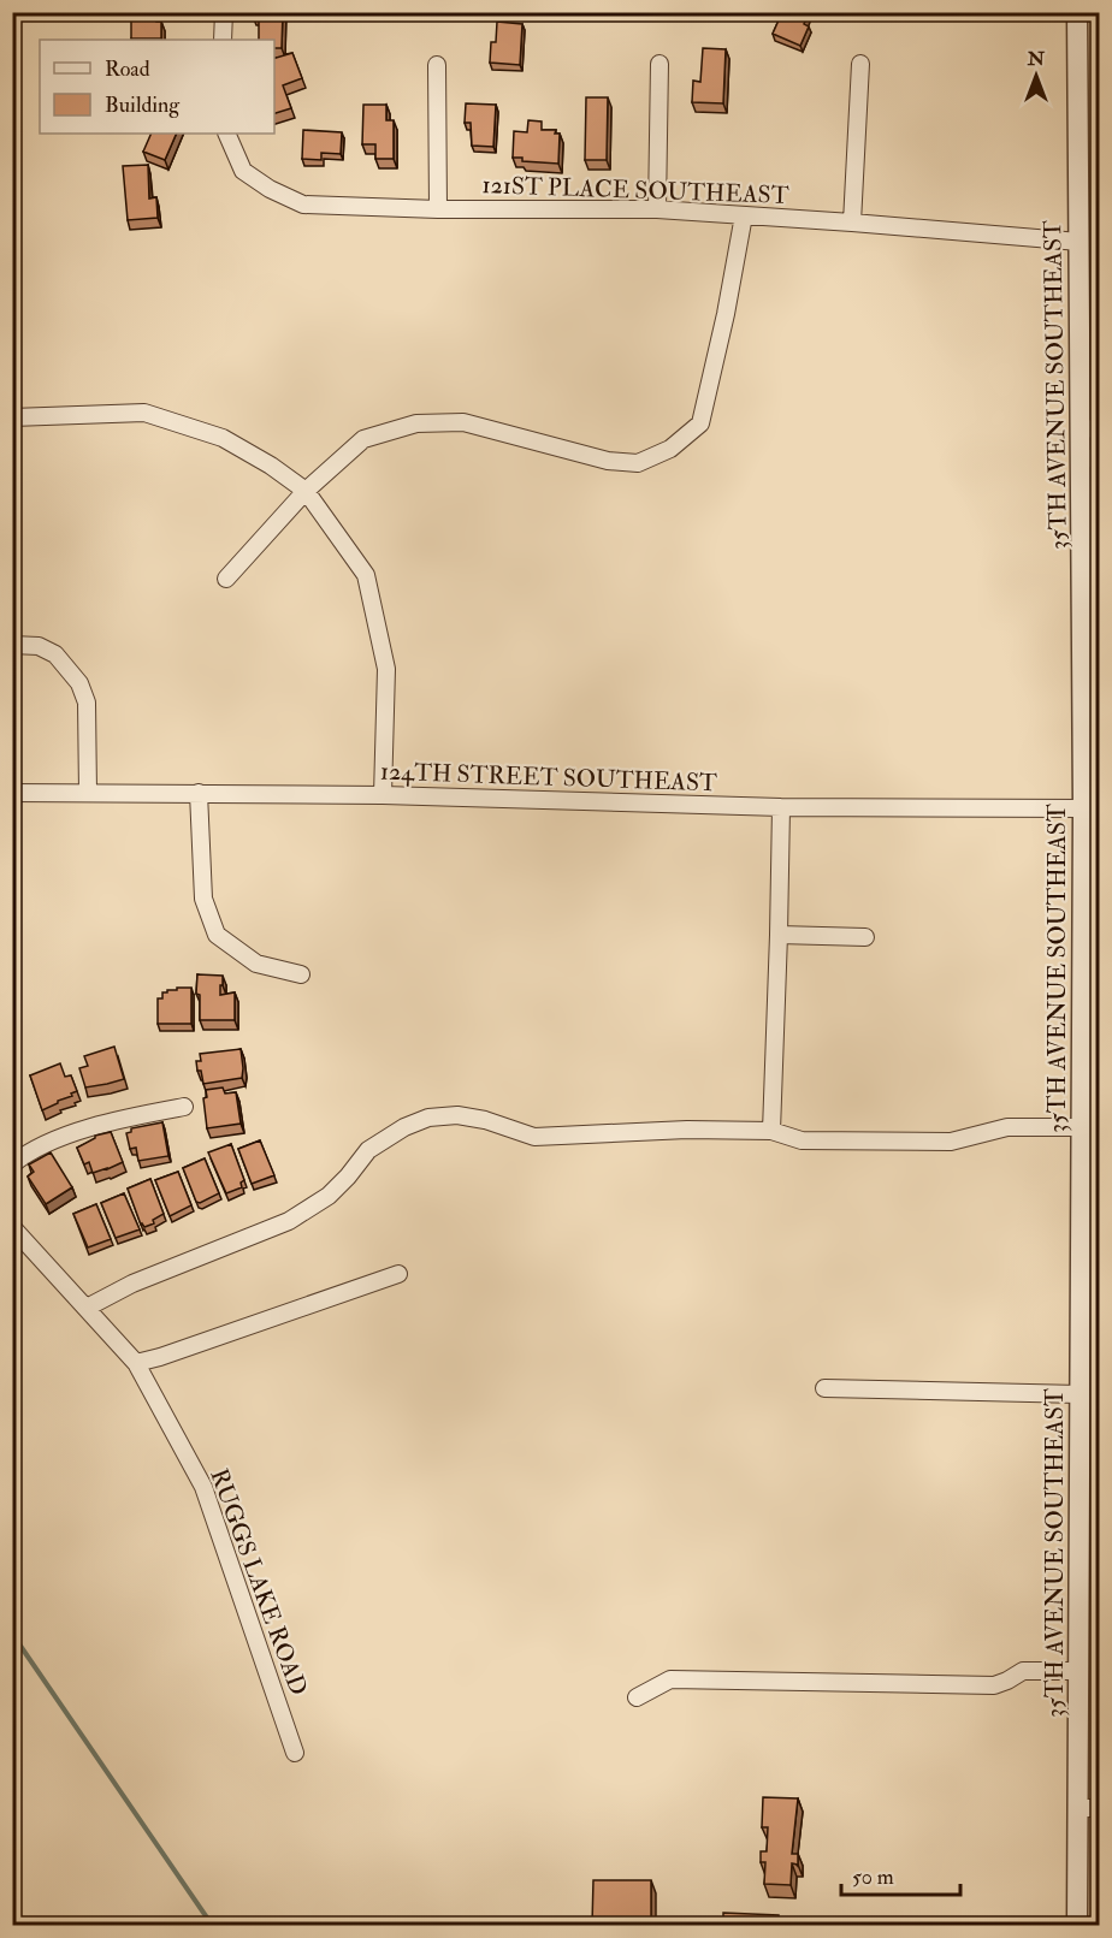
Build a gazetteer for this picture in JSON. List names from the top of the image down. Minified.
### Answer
{"streets":{"street":["121ST PLACE SOUTHEAST","35TH AVENUE SOUTHEAST","124TH STREET SOUTHEAST","RUGGS LAKE ROAD"]},"crossings":[["121ST PLACE SOUTHEAST","35TH AVENUE SOUTHEAST"],["35TH AVENUE SOUTHEAST","124TH STREET SOUTHEAST"]],"legend":["Road","Building"],"scale_bar":"50 m","north":"top"}
